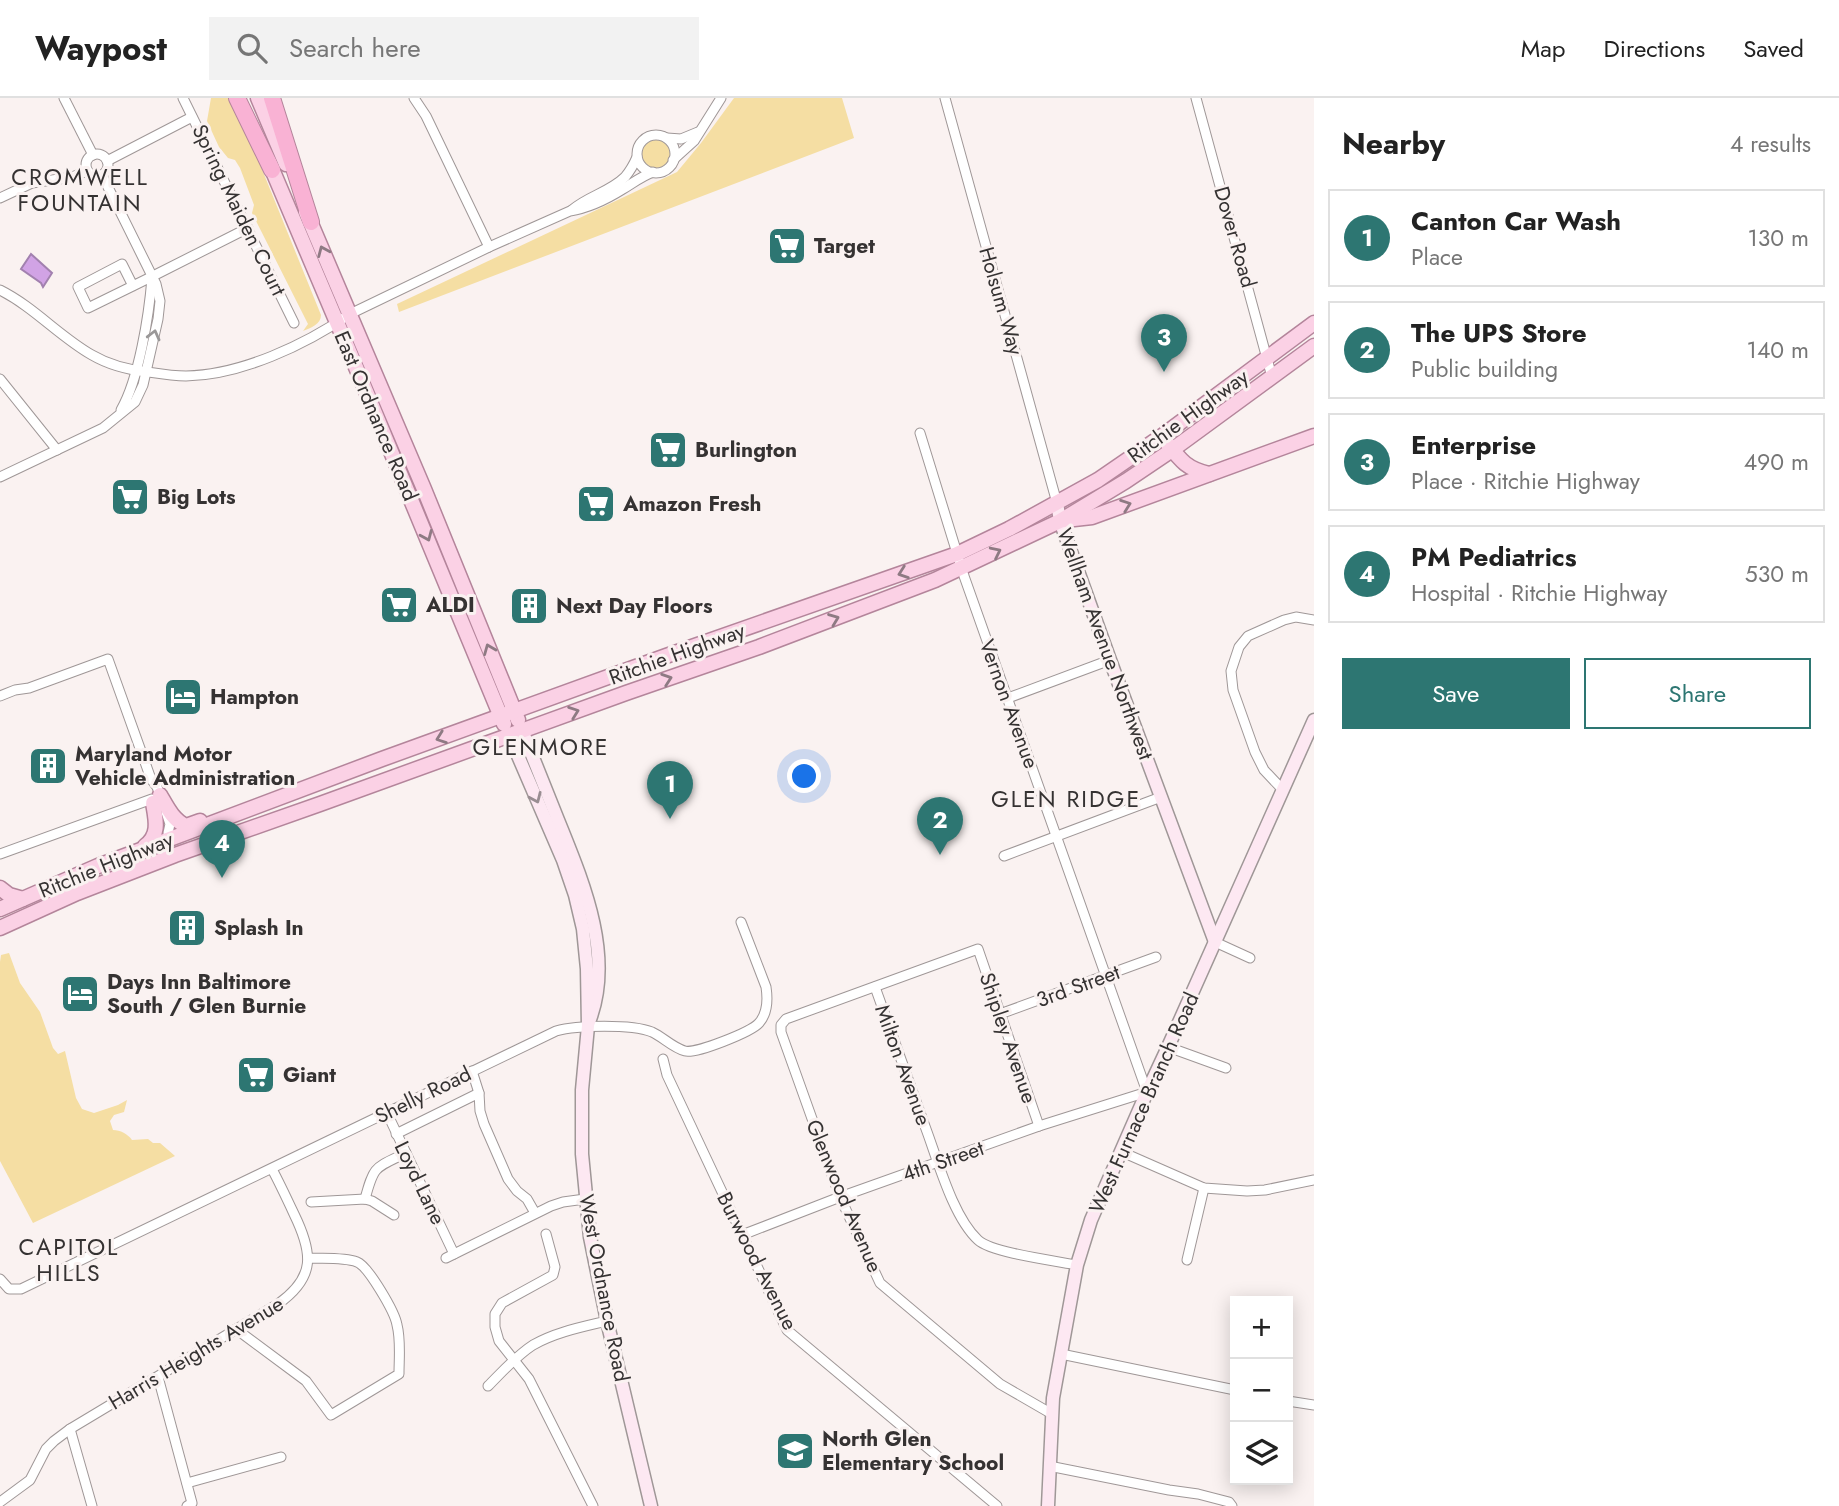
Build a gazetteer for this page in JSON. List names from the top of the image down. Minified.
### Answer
{"streets":{"main road":["East Ordnance Road","Ritchie Highway"],"street":["Spring Maiden Court","Dover Road","Holsum Way","Wellham Avenue Northwest","Vernon Avenue","3rd Street","Shipley Avenue","Milton Avenue","Shelly Road","West Furnace Branch Road","4th Street","Loyd Lane","Glenwood Avenue","Burwood Avenue","West Ordnance Road","Harris Heights Avenue"]},"crossings":[["Dover Road","Ritchie Highway"],["Holsum Way","Ritchie Highway"],["Holsum Way","Wellham Avenue Northwest"],["East Ordnance Road","Ritchie Highway"],["East Ordnance Road","West Ordnance Road"],["Ritchie Highway","Wellham Avenue Northwest"],["Ritchie Highway","Vernon Avenue"],["Ritchie Highway","West Ordnance Road"],["Wellham Avenue Northwest","West Furnace Branch Road"],["Vernon Avenue","3rd Street"],["Vernon Avenue","West Furnace Branch Road"],["Vernon Avenue","4th Street"],["3rd Street","Shipley Avenue"],["Shipley Avenue","Milton Avenue"],["Shipley Avenue","4th Street"],["Shipley Avenue","Glenwood Avenue"],["Milton Avenue","West Furnace Branch Road"],["Milton Avenue","4th Street"],["Milton Avenue","Glenwood Avenue"],["Shelly Road","Loyd Lane"],["Shelly Road","West Ordnance Road"],["West Furnace Branch Road","4th Street"],["West Furnace Branch Road","Glenwood Avenue"],["4th Street","Glenwood Avenue"],["4th Street","Burwood Avenue"]],"districts":["CROMWELL FOUNTAIN","GLENMORE","GLEN RIDGE","CAPITOL HILLS"],"places":{"supermarket":["Target","Burlington","Big Lots","Amazon Fresh","ALDI","Giant"],"building":["Next Day Floors","Maryland Motor Vehicle Administration","Splash In"],"hotel":["Hampton","Days Inn Baltimore South / Glen Burnie"],"school or university":["North Glen Elementary School"]},"page":{"header":"Waypost","search":"Search here","nav":["Map","Directions","Saved"],"heading":["Nearby","4 results"],"list":[{"mark":"1","name":"Canton Car Wash","note":"Place","value":"130 m"},{"mark":"2","name":"The UPS Store","note":"Public building","value":"140 m"},{"mark":"3","name":"Enterprise","note":"Place · Ritchie Highway","value":"490 m"},{"mark":"4","name":"PM Pediatrics","note":"Hospital · Ritchie Highway","value":"530 m"}],"pins":["3","1","2","4"],"buttons":["Save","Share"],"map_buttons":["+","−"]}}
